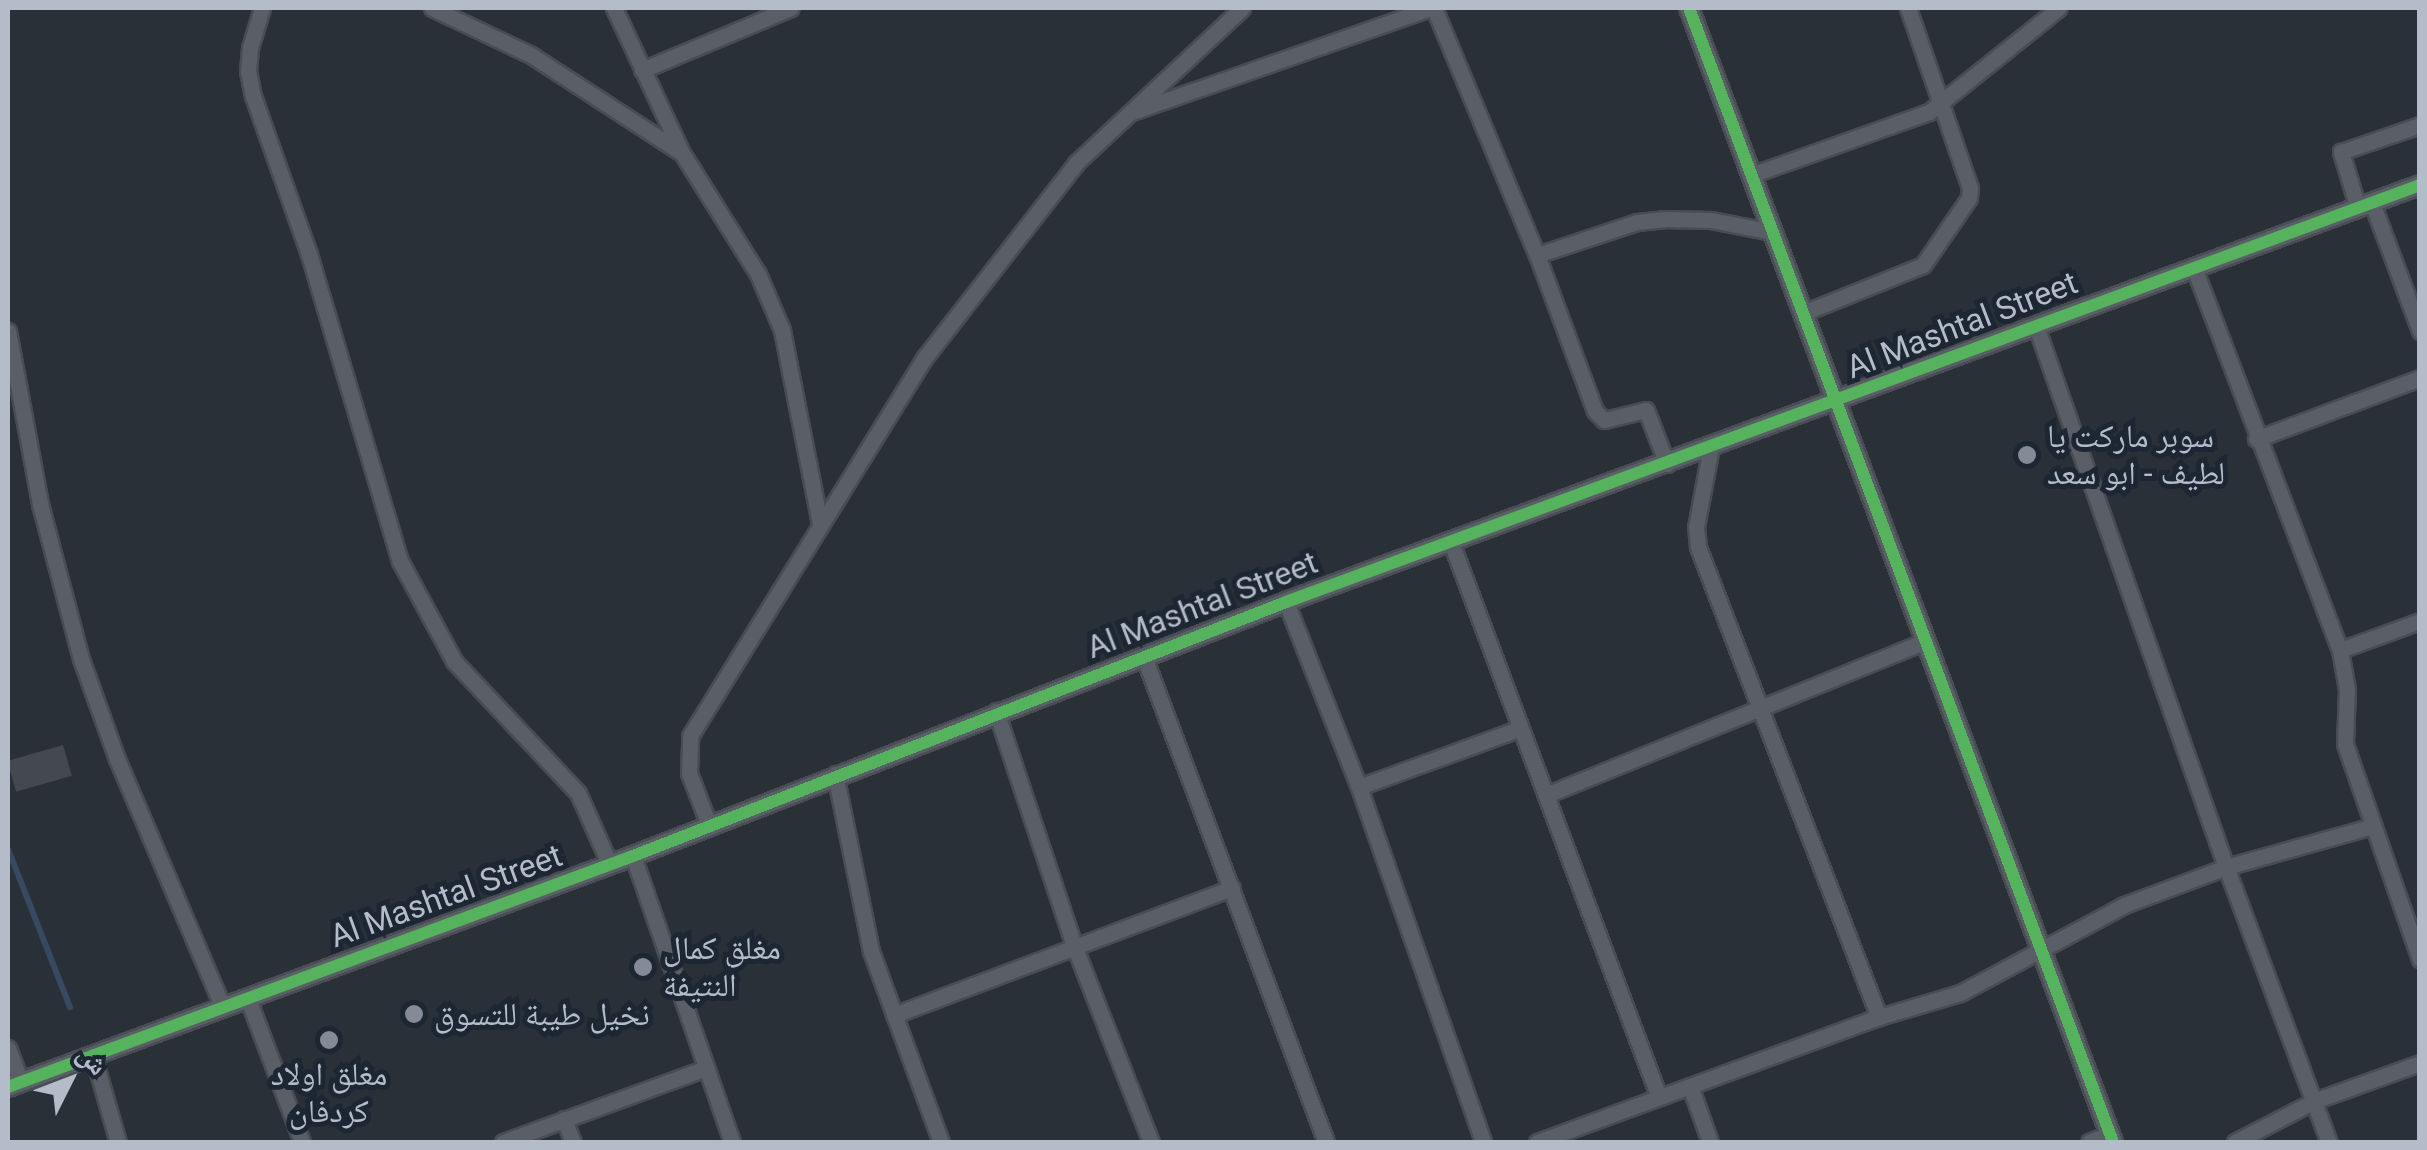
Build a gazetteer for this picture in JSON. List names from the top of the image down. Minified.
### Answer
{"streets":{"street":["Al Mashtal Street"]},"places":["سوبر ماركت يا لطيف - ابو سعد","مغلق كمال النتيفة","نخيل طيبة للتسوق","مغلق اولاد كردفان"],"north":"top right"}
